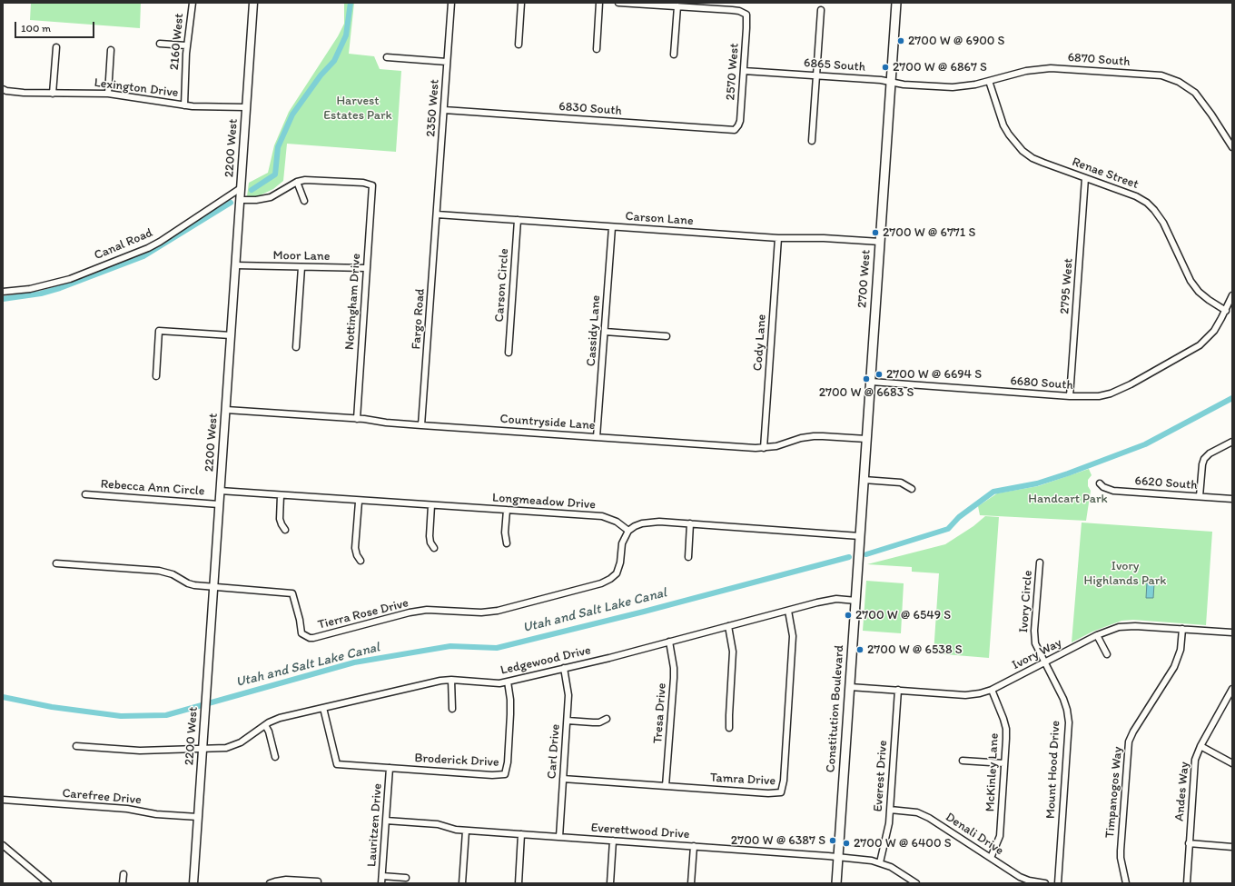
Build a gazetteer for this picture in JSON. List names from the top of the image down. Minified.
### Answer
{"streets":{"main road":["2700 West","Constitution Boulevard"],"street":["2160 West","6870 South","6865 South","2570 West","Lexington Drive","2350 West","6830 South","2200 West","Renae Street","Carson Lane","Canal Road","Moor Lane","Carson Circle","2795 West","Nottingham Drive","Fargo Road","Cassidy Lane","Cody Lane","6680 South","Countryside Lane","6620 South","Rebecca Ann Circle","Longmeadow Drive","Ivory Circle","Tierra Rose Drive","Ivory Way","Ledgewood Drive","Tresa Drive","Carl Drive","Broderick Drive","Mount Hood Drive","McKinley Lane","Everest Drive","Tamra Drive","Andes Way","Timpanogos Way","Carefree Drive","Lauritzen Drive","Everettwood Drive","Denali Drive"]},"crossings":[["2160 West","Lexington Drive"],["6870 South","6865 South"],["6870 South","Renae Street"],["6865 South","2570 West"],["6865 South","Renae Street"],["6865 South","2700 West"],["2570 West","6830 South"],["Lexington Drive","2200 West"],["2350 West","6830 South"],["2350 West","Carson Lane"],["2350 West","Fargo Road"],["2200 West","Canal Road"],["2200 West","Moor Lane"],["2200 West","Countryside Lane"],["2200 West","Rebecca Ann Circle"],["2200 West","Longmeadow Drive"],["2200 West","Tierra Rose Drive"],["2200 West","Ledgewood Drive"],["2200 West","Carefree Drive"],["Renae Street","2795 West"],["Renae Street","6680 South"],["Carson Lane","2700 West"],["Carson Lane","Carson Circle"],["Carson Lane","Fargo Road"],["Carson Lane","Cassidy Lane"],["Carson Lane","Cody Lane"],["Moor Lane","Nottingham Drive"],["2700 West","6680 South"],["2700 West","Countryside Lane"],["2700 West","Constitution Boulevard"],["2795 West","6680 South"],["Nottingham Drive","Countryside Lane"],["Fargo Road","Countryside Lane"],["Cassidy Lane","Countryside Lane"],["Cody Lane","Countryside Lane"],["Longmeadow Drive","Tierra Rose Drive"],["Ivory Circle","Ivory Way"],["Ivory Circle","Mount Hood Drive"],["Ivory Way","Constitution Boulevard"],["Ivory Way","Mount Hood Drive"],["Ivory Way","McKinley Lane"],["Ivory Way","Everest Drive"],["Ivory Way","Timpanogos Way"],["Ledgewood Drive","Constitution Boulevard"],["Ledgewood Drive","Tresa Drive"],["Ledgewood Drive","Carl Drive"],["Ledgewood Drive","Broderick Drive"],["Ledgewood Drive","Tamra Drive"],["Constitution Boulevard","Everettwood Drive"],["Tresa Drive","Tamra Drive"],["Carl Drive","Tamra Drive"],["Carl Drive","Everettwood Drive"],["Broderick Drive","Lauritzen Drive"],["McKinley Lane","Denali Drive"],["Everest Drive","Everettwood Drive"],["Everest Drive","Denali Drive"],["Lauritzen Drive","Everettwood Drive"]],"water":["Utah and Salt Lake Canal"],"parks":["Harvest Estates Park","Handcart Park","Ivory Highlands Park"],"places":["2700 W @ 6900 S","2700 W @ 6867 S","2700 W @ 6771 S","2700 W @ 6694 S","2700 W @ 6683 S","2700 W @ 6549 S","2700 W @ 6538 S","2700 W @ 6387 S","2700 W @ 6400 S"],"scale_bar":"100 m"}
